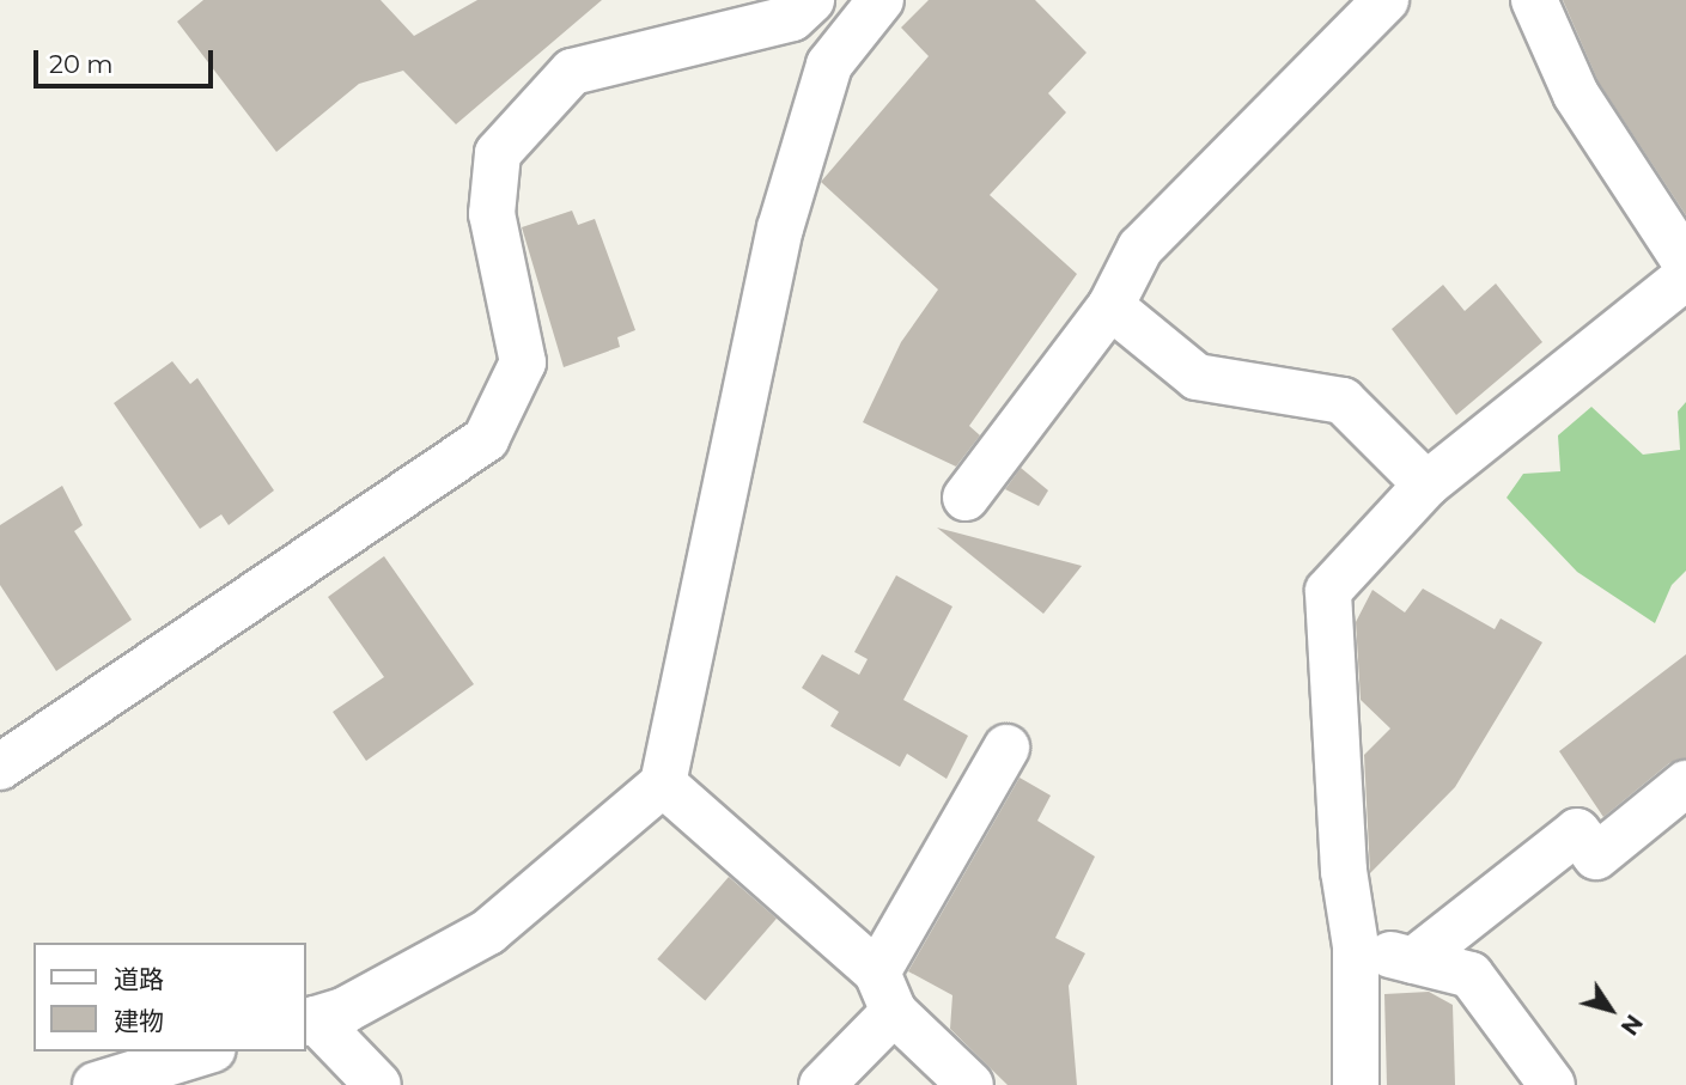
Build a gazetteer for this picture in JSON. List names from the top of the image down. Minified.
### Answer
{"legend":["道路","建物"],"scale_bar":"20 m","north":"bottom right"}
